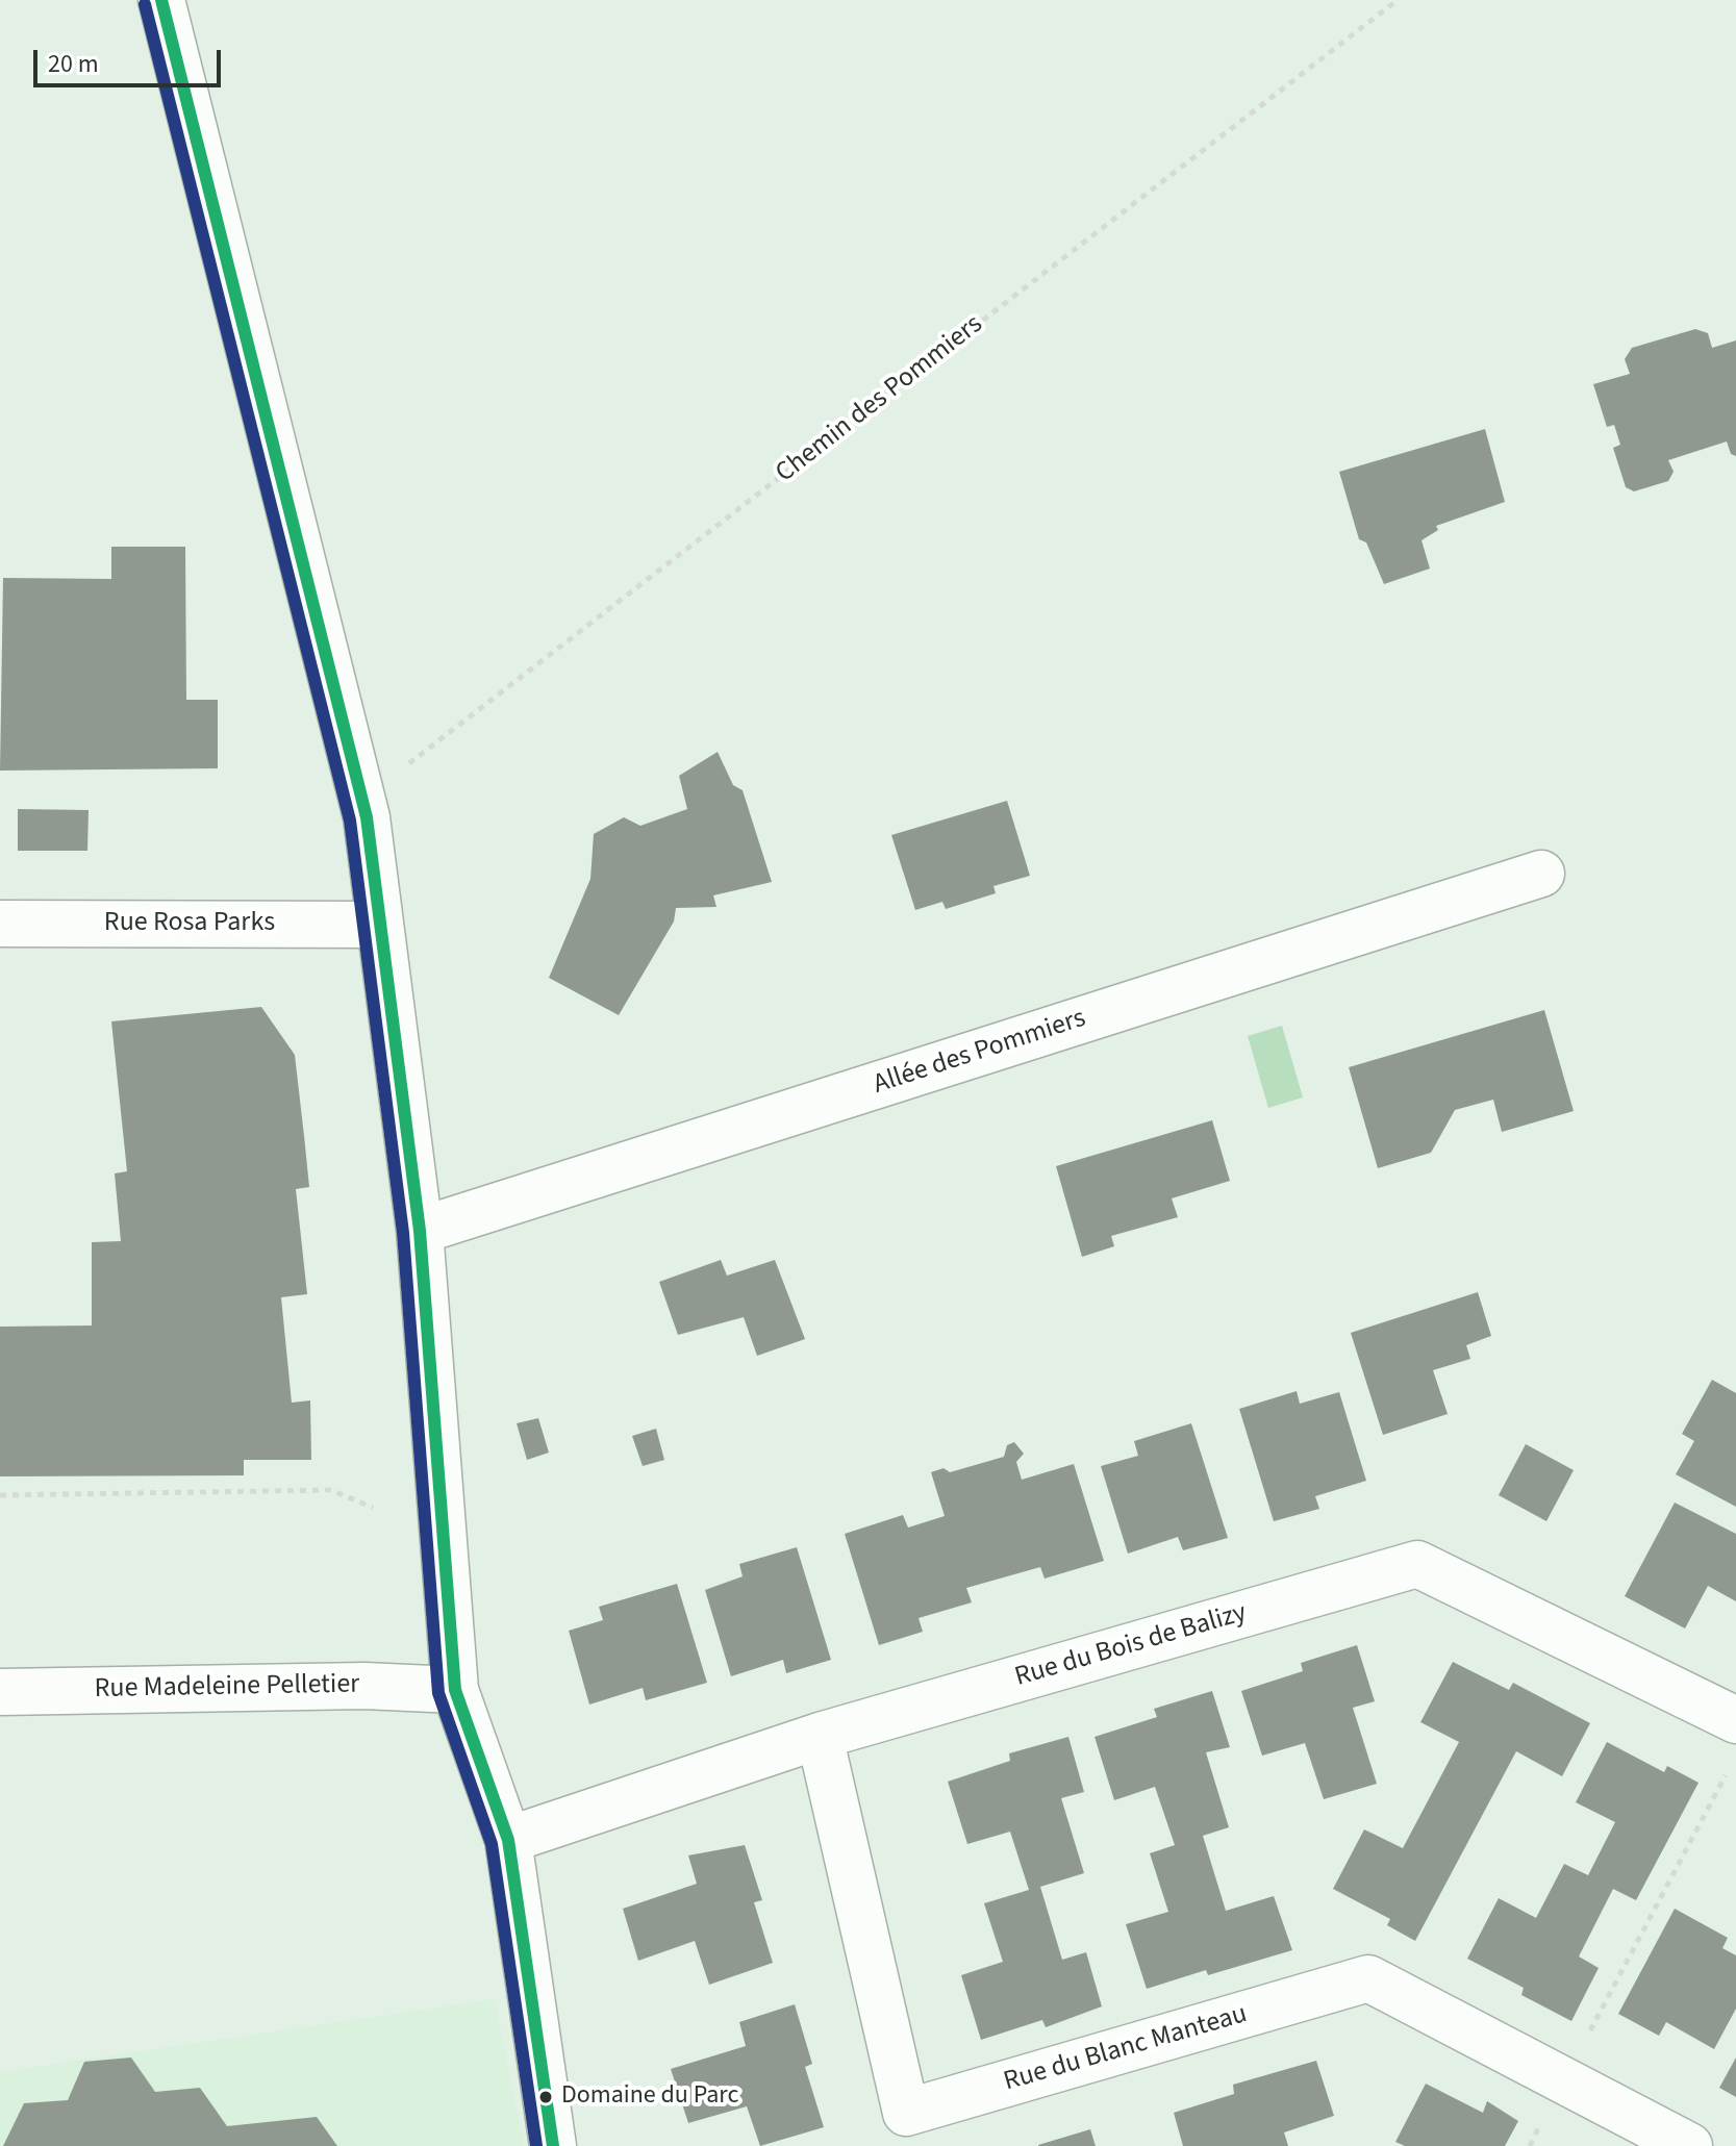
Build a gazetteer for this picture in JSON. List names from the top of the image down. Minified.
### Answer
{"streets":{"street":["Rue Rosa Parks","Allée des Pommiers","Rue du Bois de Balizy","Rue Madeleine Pelletier","Rue du Blanc Manteau"],"path":["Chemin des Pommiers"]},"crossings":[["Rue du Bois de Balizy","Rue du Blanc Manteau"]],"places":["Domaine du Parc"],"scale_bar":"20 m"}
